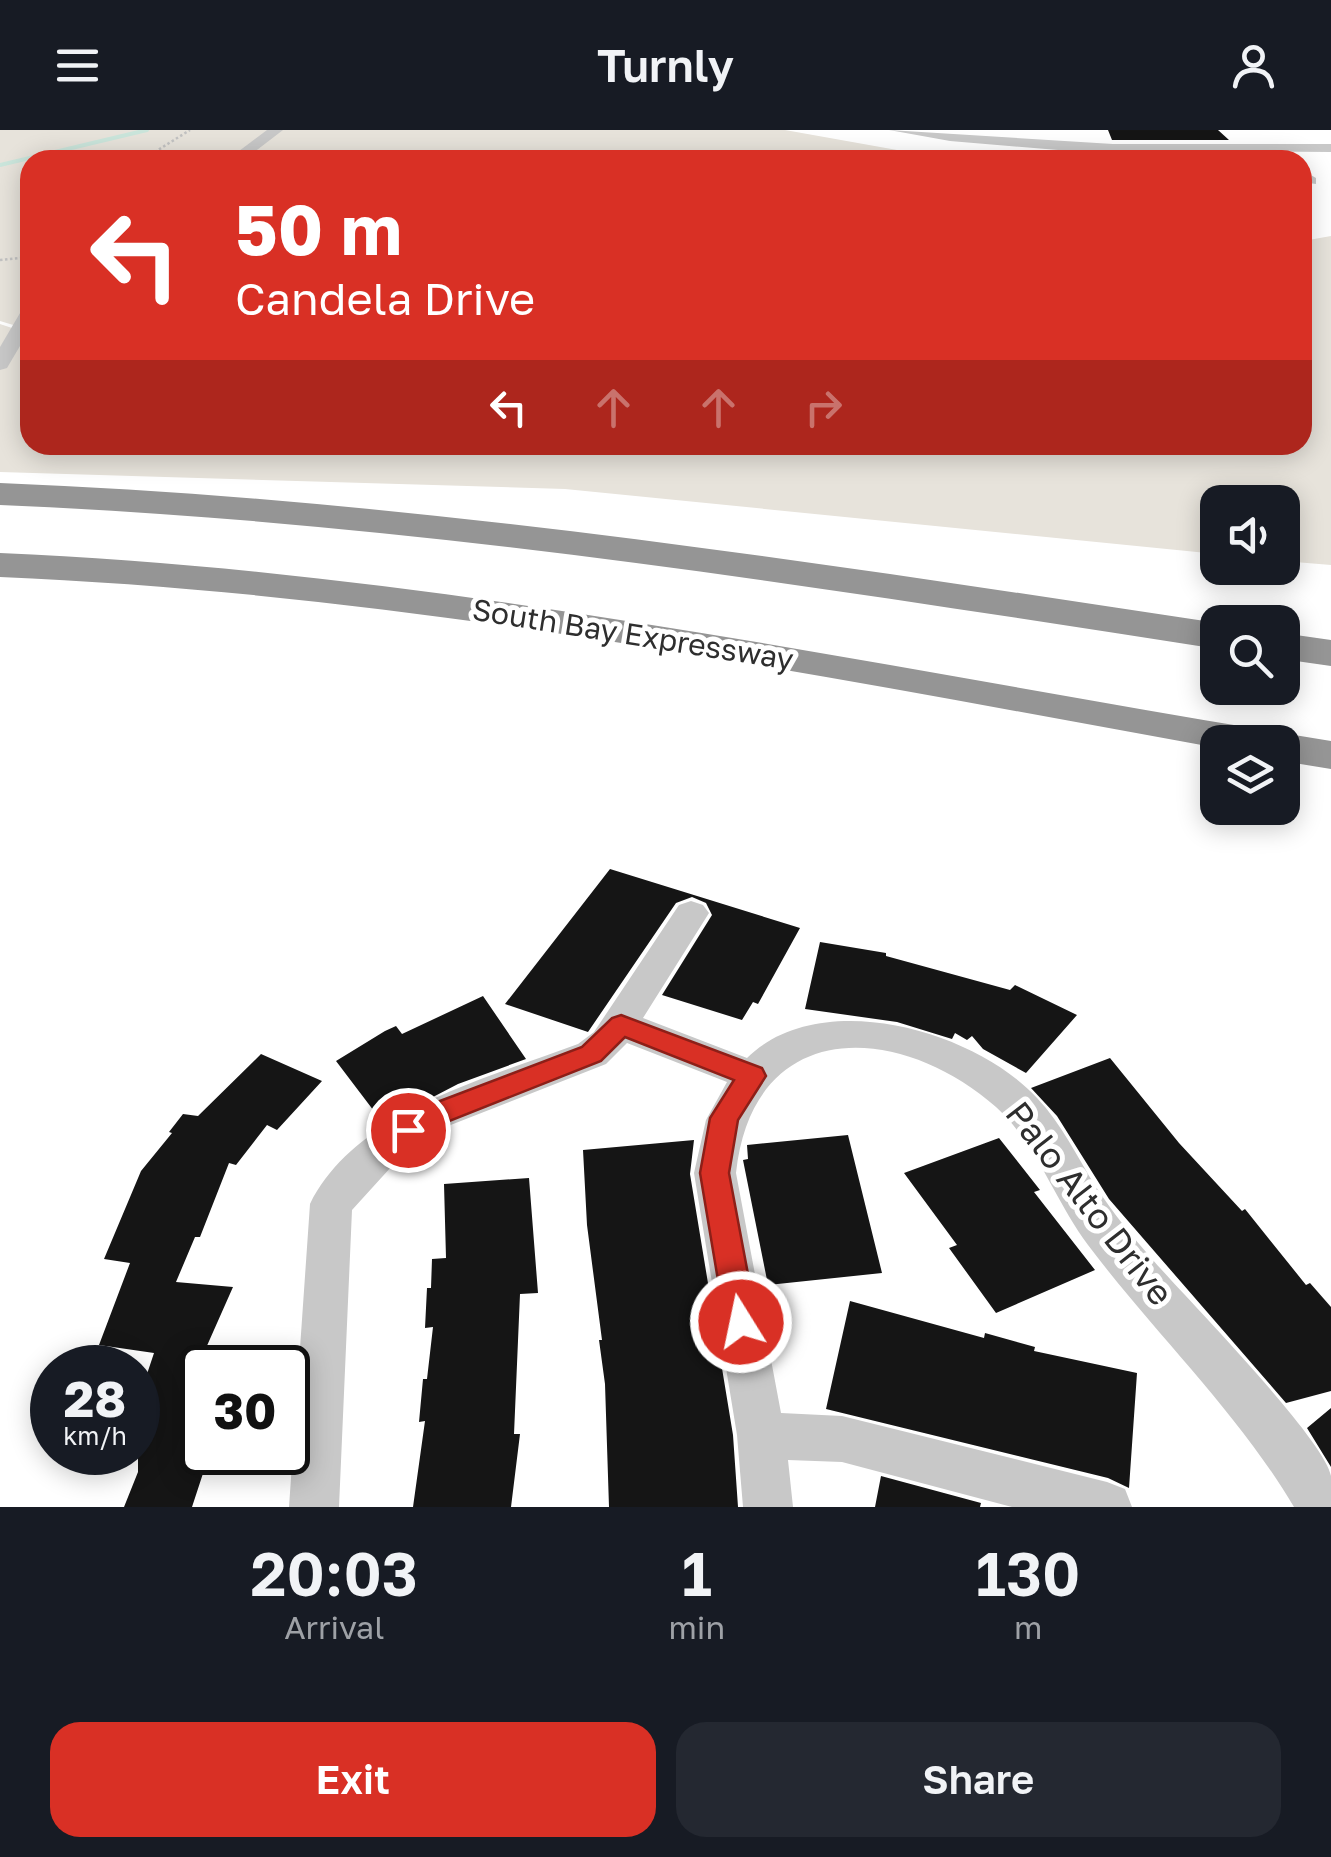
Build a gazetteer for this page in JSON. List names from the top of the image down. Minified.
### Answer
{"streets":{"highway":["South Bay Expressway"],"street":["Palo Alto Drive"]},"page":{"header":"Turnly","turn":["50 m","Candela Drive"],"speed":"28 km/h","limit":"30","eta":["20:03","Arrival","1","min","130","m"],"buttons":["Exit","Share"]}}
